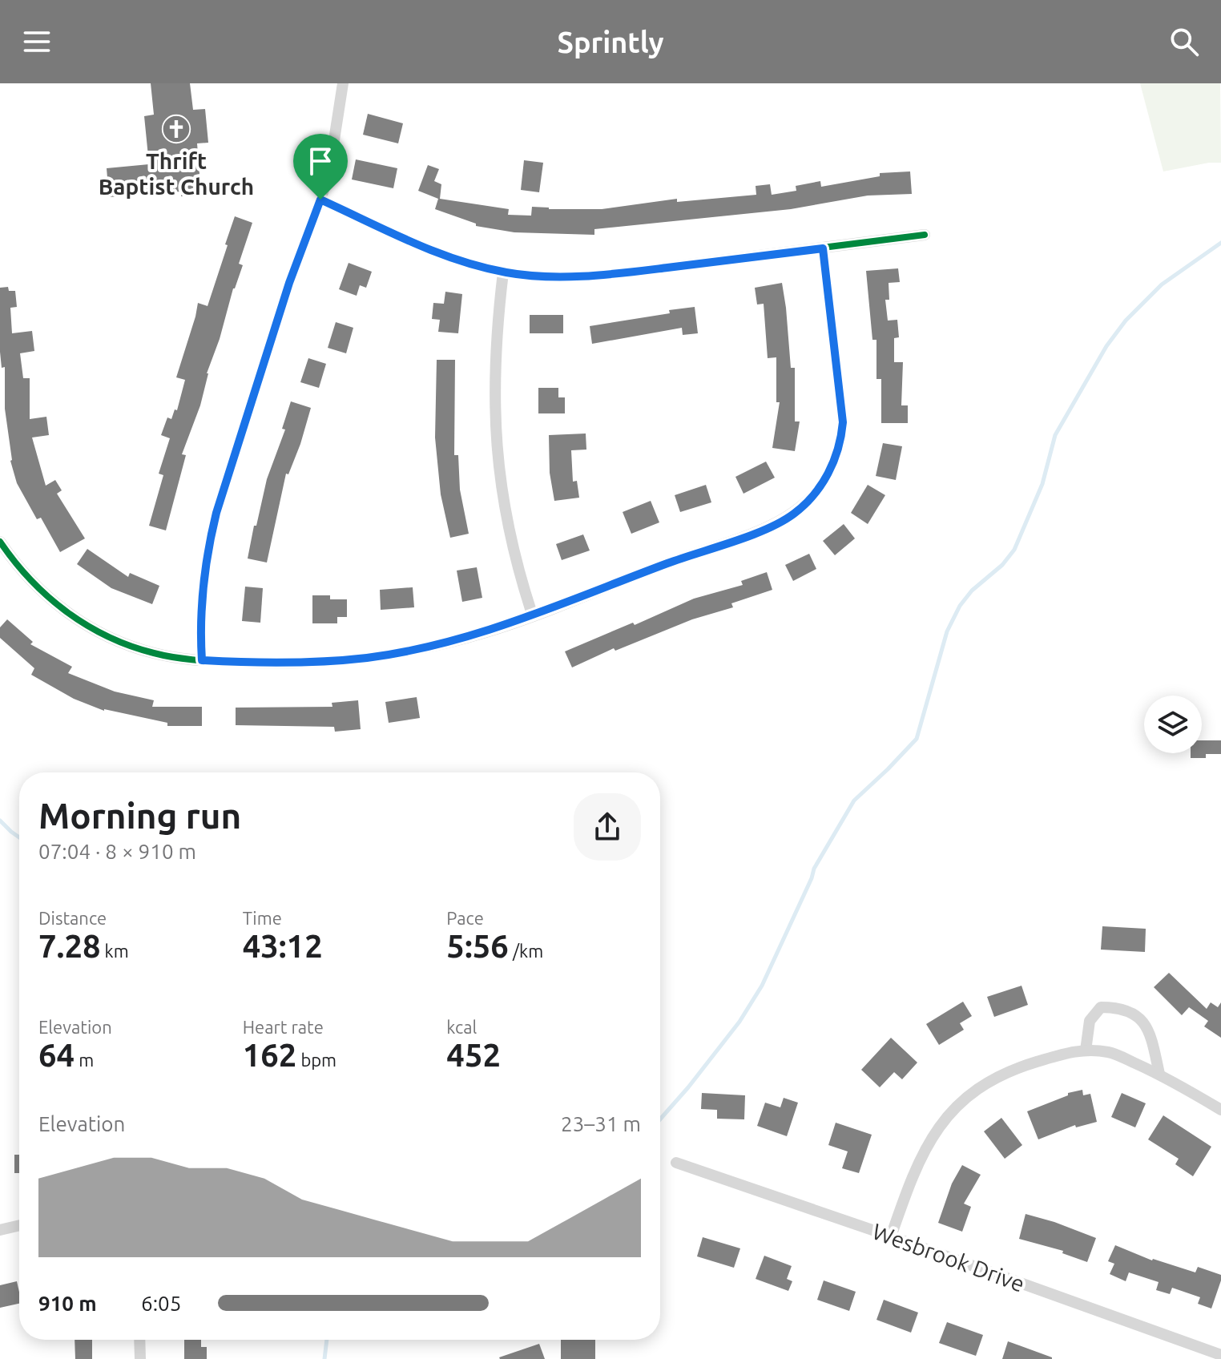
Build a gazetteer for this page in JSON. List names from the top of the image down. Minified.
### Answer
{"streets":{"street":["Wesbrook Drive"]},"places":{"church":["Thrift Baptist Church"]},"page":{"header":"Sprintly","heading":["Morning run","07:04 · 8 × 910 m"],"stats":[["Distance","7.28 km"],["Time","43:12"],["Pace","5:56 /km"],["Elevation","64 m"],["Heart rate","162 bpm"],["kcal","452"]],"chart":["Elevation","23–31 m"],"list":[{"name":"910 m","note":"6:05"}]}}
